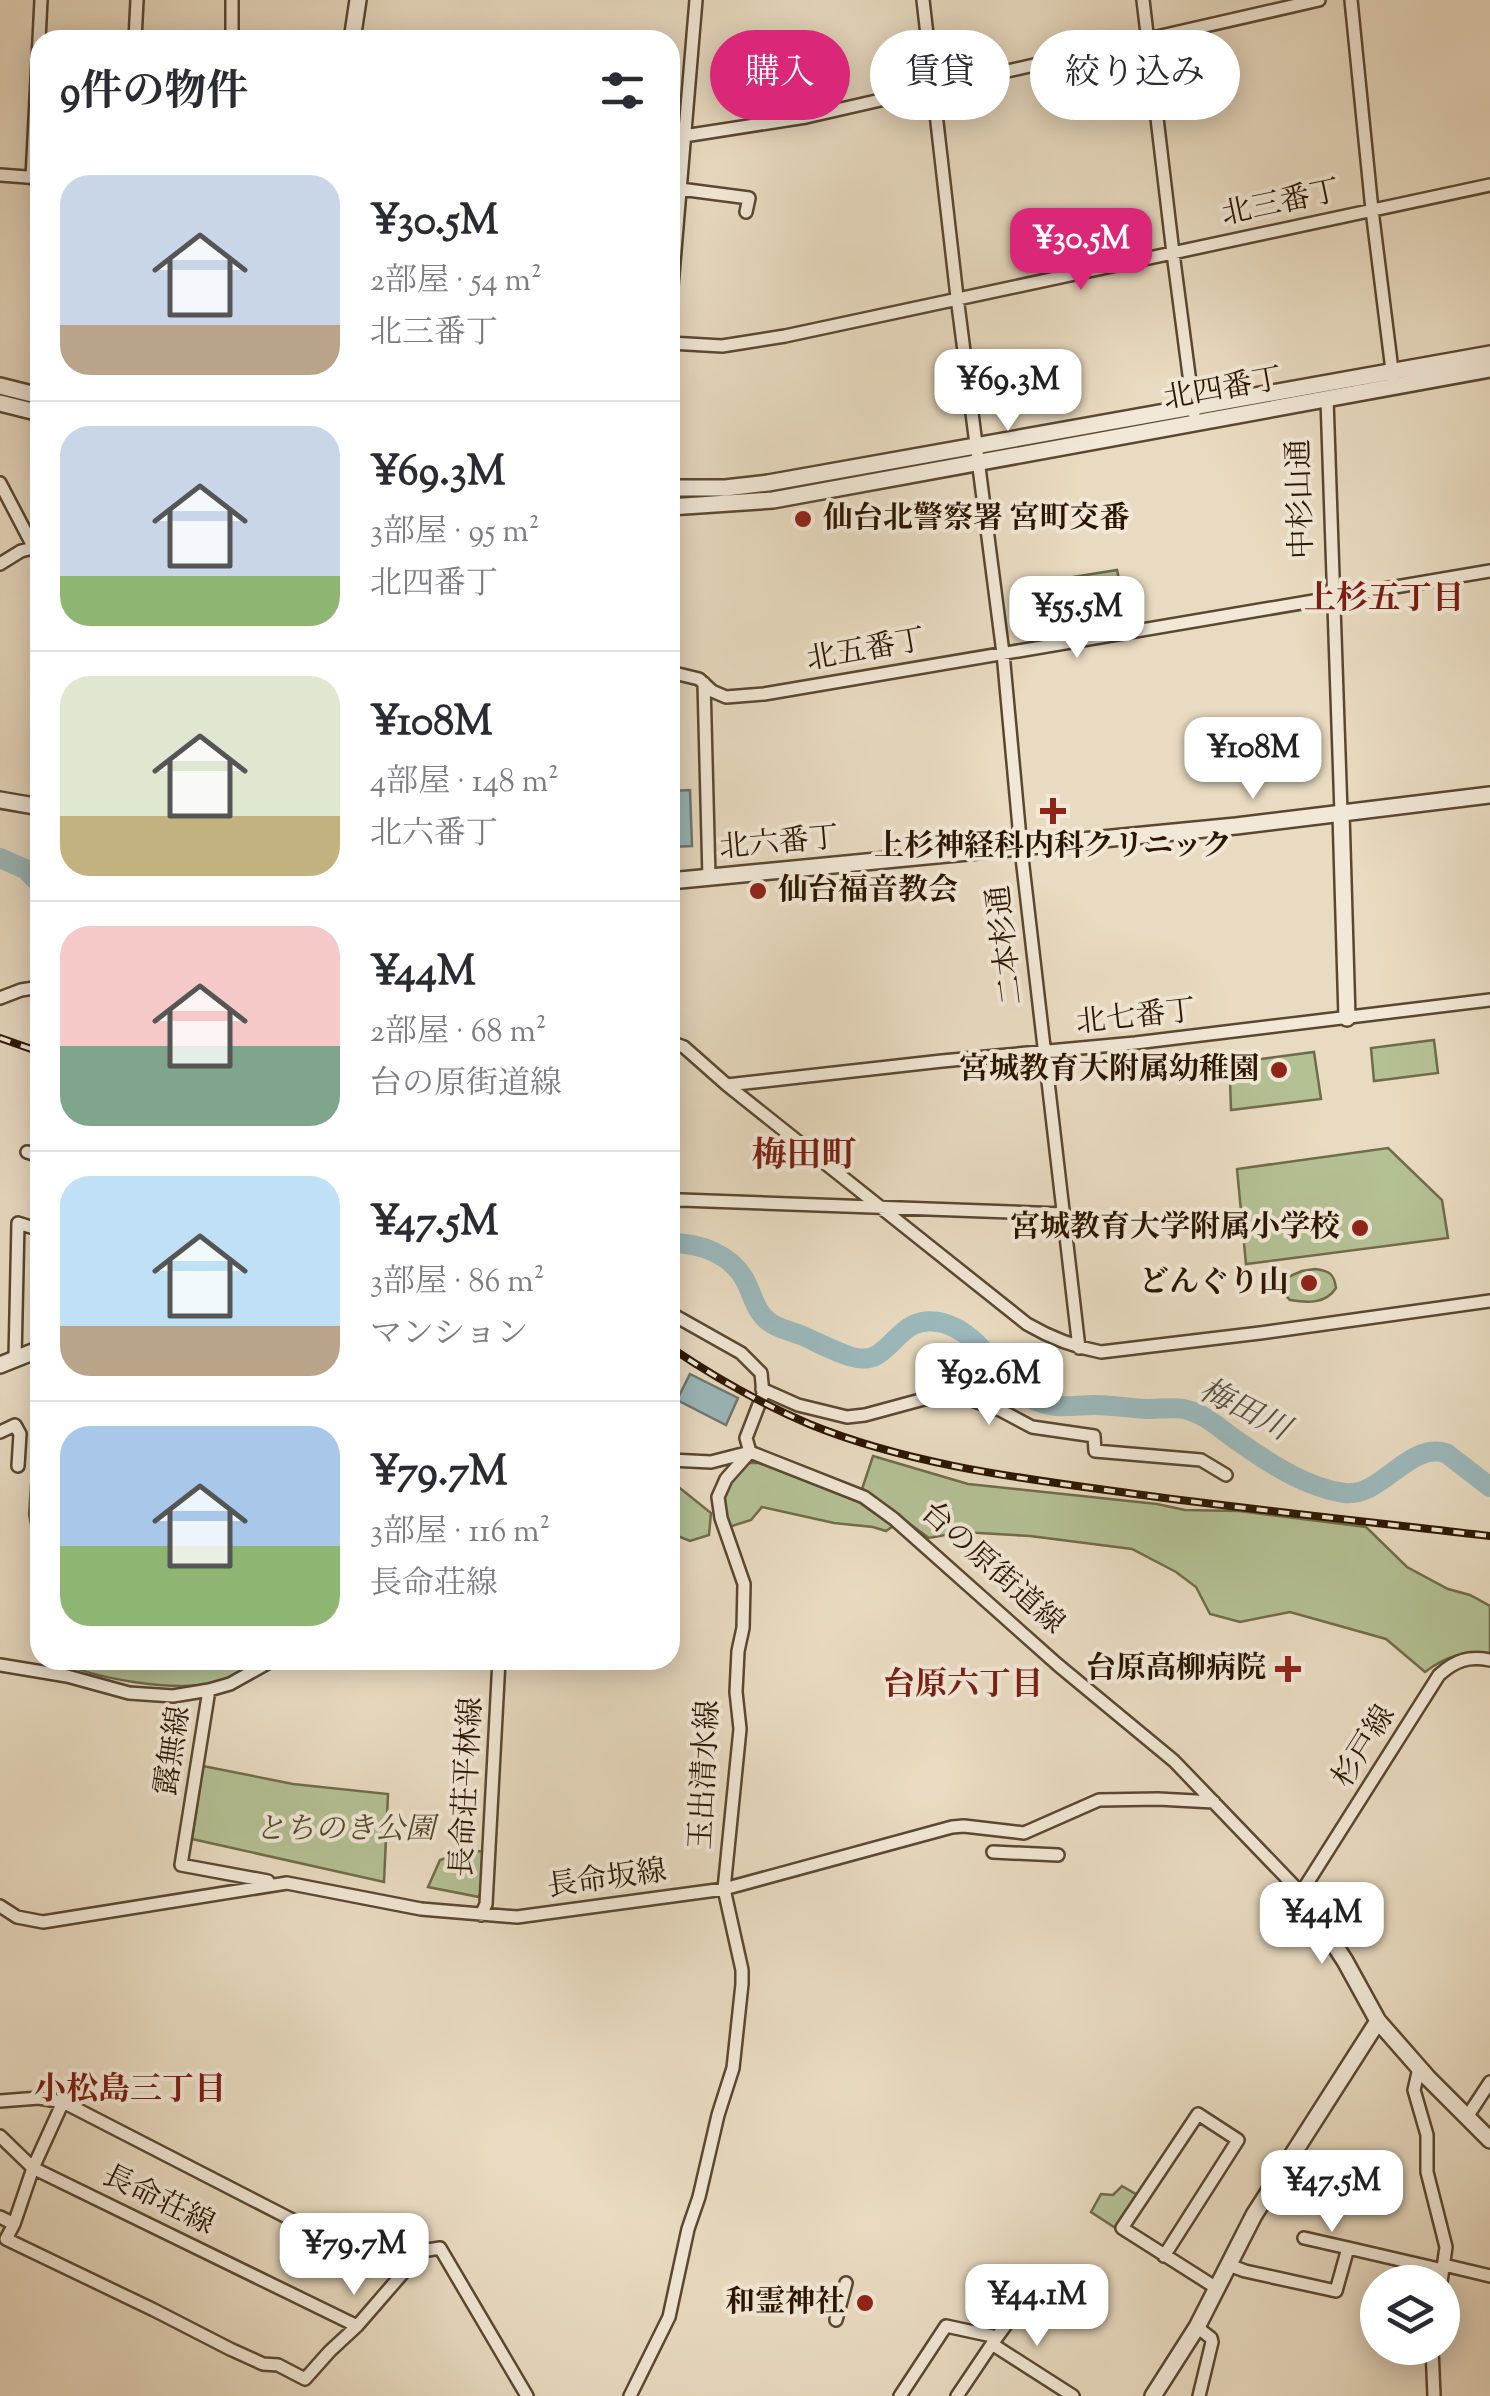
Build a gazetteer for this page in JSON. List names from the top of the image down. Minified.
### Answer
{"streets":{"street":["北三番丁","北四番丁","中杉山通","北五番丁","北六番丁","二本杉通","北七番丁","台の原街道線","杉戸線","露無線","玉出清水線","長命荘平林線","長命坂線","長命荘線"]},"crossings":[["北三番丁","二本杉通"],["北四番丁","中杉山通"],["北四番丁","二本杉通"],["中杉山通","北五番丁"],["中杉山通","北六番丁"],["中杉山通","北七番丁"],["北五番丁","二本杉通"],["北六番丁","二本杉通"],["二本杉通","北七番丁"],["台の原街道線","杉戸線"],["台の原街道線","玉出清水線"],["露無線","長命坂線"],["玉出清水線","長命坂線"],["長命荘平林線","長命坂線"]],"districts":["上杉五丁目","梅田町","台原六丁目","小松島三丁目"],"water":["梅田川"],"parks":["とちのき公園"],"places":{"other":["仙台北警察署 宮町交番","仙台福音教会","宮城教育大附属幼稚園","宮城教育大学附属小学校","どんぐり山","和霊神社"],"health":["上杉神経科内科クリニック","台原高柳病院"]},"page":{"chip":["購入","賃貸","絞り込み"],"heading":"9件の物件","list":[{"name":"¥30.5M","note":"2部屋 · 54 m² · 北三番丁"},{"name":"¥69.3M","note":"3部屋 · 95 m² · 北四番丁"},{"name":"¥108M","note":"4部屋 · 148 m² · 北六番丁"},{"name":"¥44M","note":"2部屋 · 68 m² · 台の原街道線"},{"name":"¥47.5M","note":"3部屋 · 86 m² · マンション"},{"name":"¥79.7M","note":"3部屋 · 116 m² · 長命荘線"}],"price":["¥30.5M","¥69.3M","¥55.5M","¥108M","¥92.6M","¥44M","¥47.5M","¥79.7M","¥44.1M"]}}
